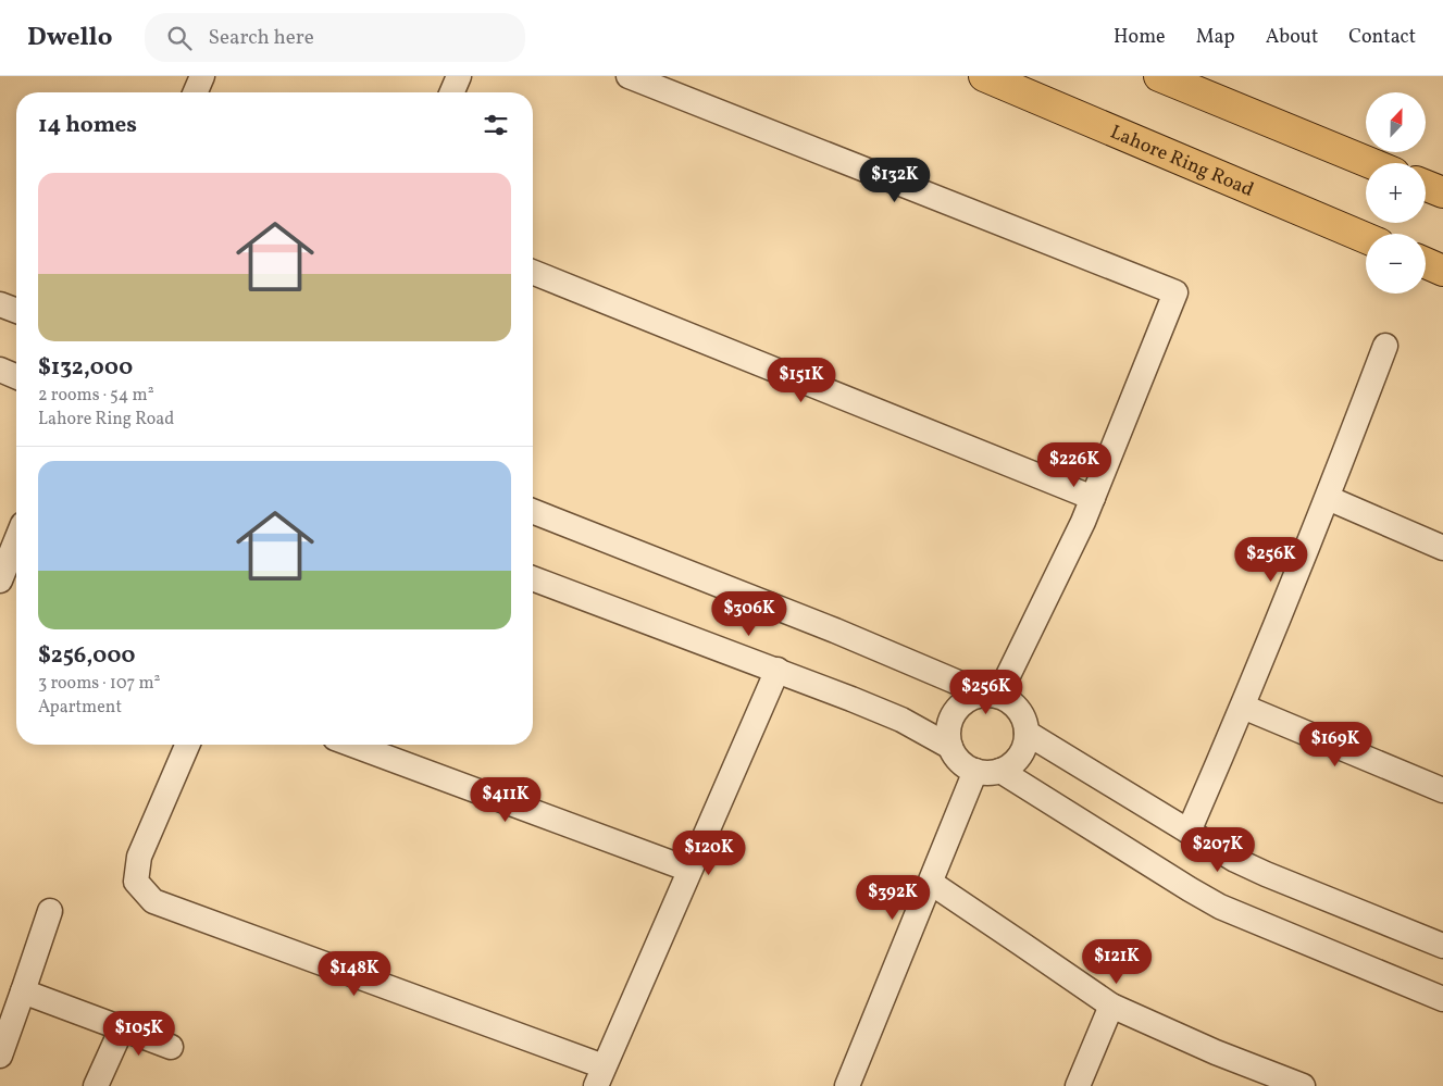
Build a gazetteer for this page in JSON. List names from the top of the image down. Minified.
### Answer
{"streets":{"highway":["Lahore Ring Road"]},"north":"top","page":{"header":"Dwello","search":"Search here","nav":["Home","Map","About","Contact"],"map_buttons":["+","−"],"heading":"14 homes","price":["$132K","$151K","$226K","$256K","$306K","$256K","$169K","$411K","$207K","$120K","$392K","$121K","$148K","$105K"],"list":[{"name":"$132,000","note":"2 rooms · 54 m² · Lahore Ring Road"},{"name":"$256,000","note":"3 rooms · 107 m² · Apartment"}]}}
